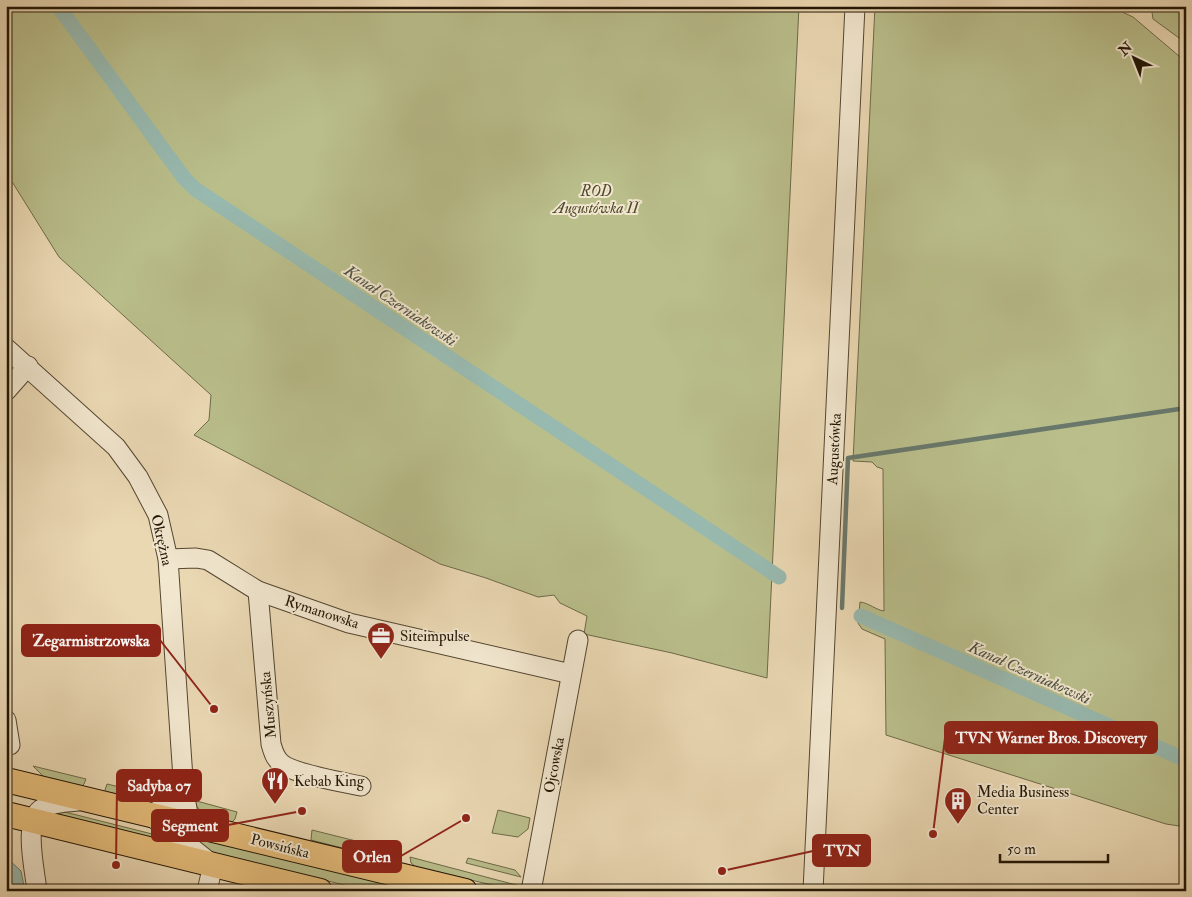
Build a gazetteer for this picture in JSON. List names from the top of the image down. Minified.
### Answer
{"streets":{"main road":["Powsińska"],"street":["Augustówka","Okrężna","Rymanowska","Muszyńska","Ojcowska"]},"crossings":[["Okrężna","Rymanowska"],["Okrężna","Powsińska"],["Rymanowska","Muszyńska"],["Rymanowska","Ojcowska"]],"water":["Kanał Czerniakowski"],"parks":["ROD Augustówka II"],"places":{"office":["Siteimpulse"],"other":["Zegarmistrzowska","Segment","Orlen","TVN Warner Bros. Discovery","Sadyba 07","TVN"],"restaurant":["Kebab King"],"building":["Media Business Center"]},"scale_bar":"50 m","north":"top left"}
